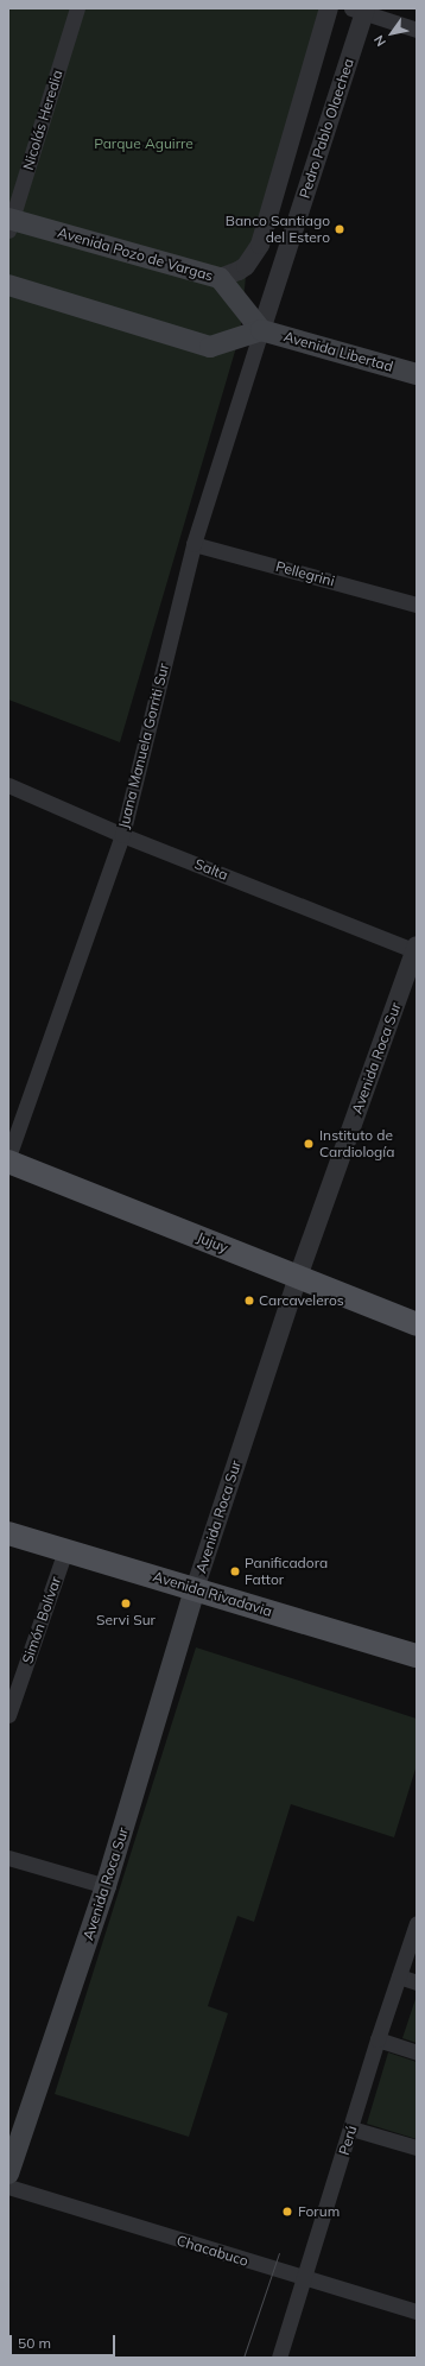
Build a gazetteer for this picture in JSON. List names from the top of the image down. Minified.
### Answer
{"streets":{"main road":["Avenida Pozo de Vargas","Avenida Libertad","Avenida Roca Sur","Jujuy","Avenida Rivadavia"],"street":["Nicolás Heredia","Pedro Pablo Olaechea","Pellegrini","Juana Manuela Gorriti Sur","Salta","Simón Bolívar","Perú","Chacabuco"]},"crossings":[["Nicolás Heredia","Avenida Pozo de Vargas"],["Pedro Pablo Olaechea","Avenida Pozo de Vargas"],["Pedro Pablo Olaechea","Avenida Libertad"],["Pedro Pablo Olaechea","Juana Manuela Gorriti Sur"],["Avenida Pozo de Vargas","Avenida Libertad"],["Avenida Pozo de Vargas","Juana Manuela Gorriti Sur"],["Avenida Libertad","Juana Manuela Gorriti Sur"],["Pellegrini","Juana Manuela Gorriti Sur"],["Juana Manuela Gorriti Sur","Salta"],["Salta","Avenida Roca Sur"],["Avenida Roca Sur","Jujuy"],["Avenida Roca Sur","Avenida Rivadavia"],["Avenida Rivadavia","Simón Bolívar"],["Perú","Chacabuco"]],"parks":["Parque Aguirre"],"places":["Banco Santiago del Estero","Instituto de Cardiología","Carcaveleros","Panificadora Fattor","Servi Sur","Forum"],"scale_bar":"50 m","north":"bottom left"}
